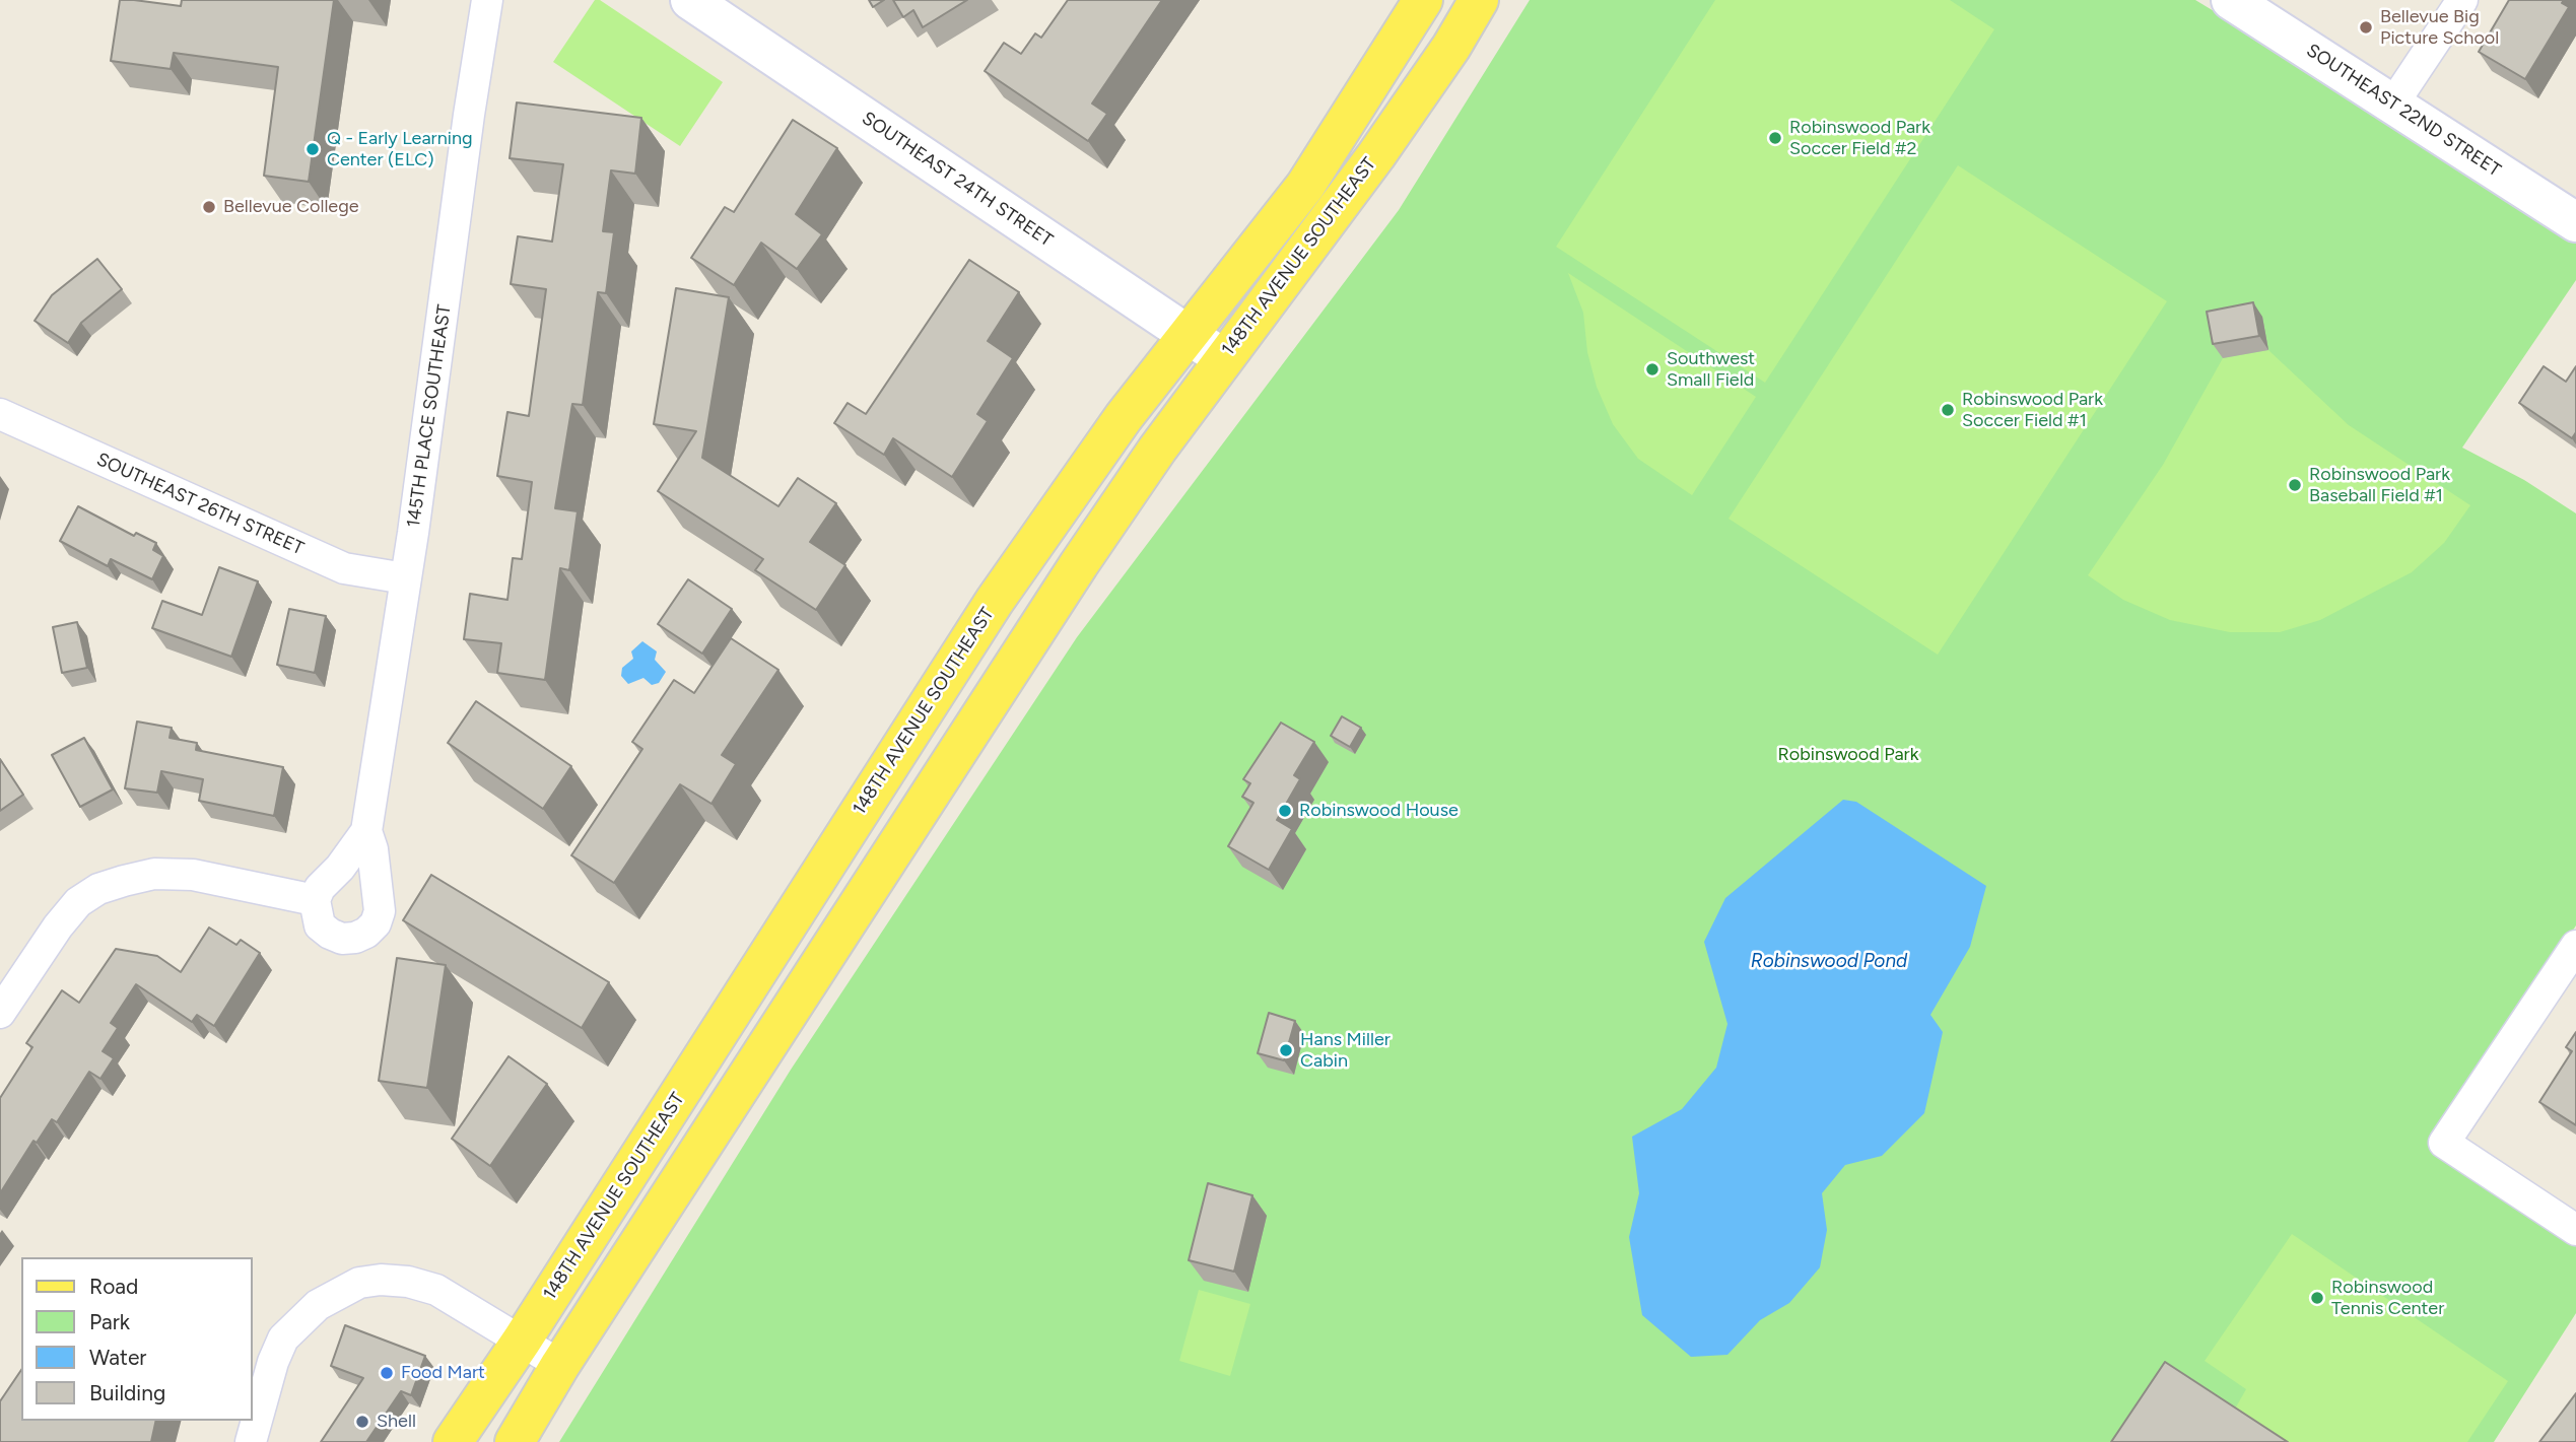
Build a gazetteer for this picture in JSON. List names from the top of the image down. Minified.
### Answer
{"streets":{"main road":["148TH AVENUE SOUTHEAST"],"street":["SOUTHEAST 22ND STREET","SOUTHEAST 24TH STREET","145TH PLACE SOUTHEAST","SOUTHEAST 26TH STREET"]},"crossings":[["SOUTHEAST 24TH STREET","148TH AVENUE SOUTHEAST"],["145TH PLACE SOUTHEAST","SOUTHEAST 26TH STREET"]],"water":["Robinswood Pond"],"parks":["Robinswood Park"],"places":["Bellevue Big Picture School","Robinswood Park Soccer Field #2","Q - Early Learning Center (ELC)","Bellevue College","Southwest Small Field","Robinswood Park Soccer Field #1","Robinswood Park Baseball Field #1","Robinswood House","Hans Miller Cabin","Robinswood Tennis Center","Food Mart","Shell"],"legend":["Road","Park","Water","Building"]}
